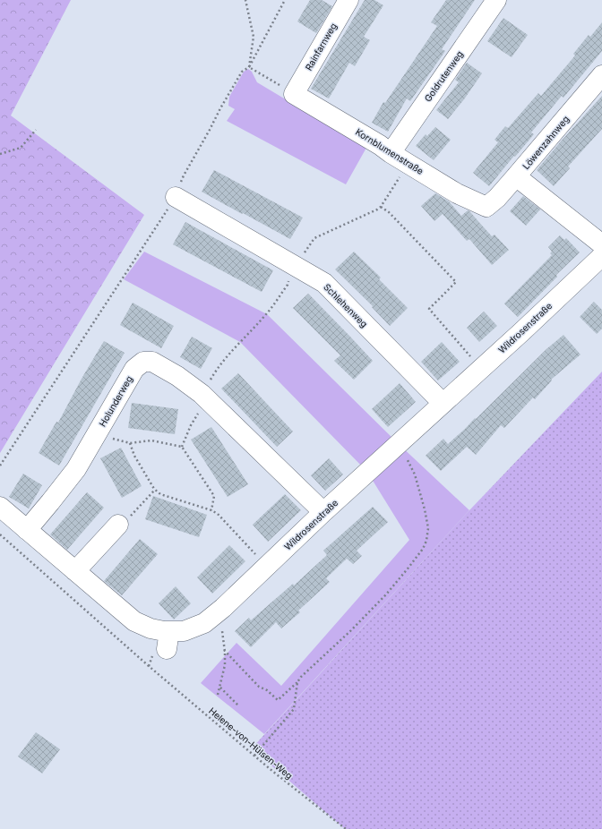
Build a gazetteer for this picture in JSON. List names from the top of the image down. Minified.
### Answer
{"streets":{"street":["Rainfarnweg","Goldrutenweg","Löwenzahnweg","Kornblumenstraße","Schlehenweg","Wildrosenstraße","Holunderweg"],"path":["Helene-von-Hülsen-Weg"]},"crossings":[["Rainfarnweg","Kornblumenstraße"],["Goldrutenweg","Kornblumenstraße"],["Löwenzahnweg","Kornblumenstraße"],["Schlehenweg","Wildrosenstraße"],["Wildrosenstraße","Holunderweg"]]}
